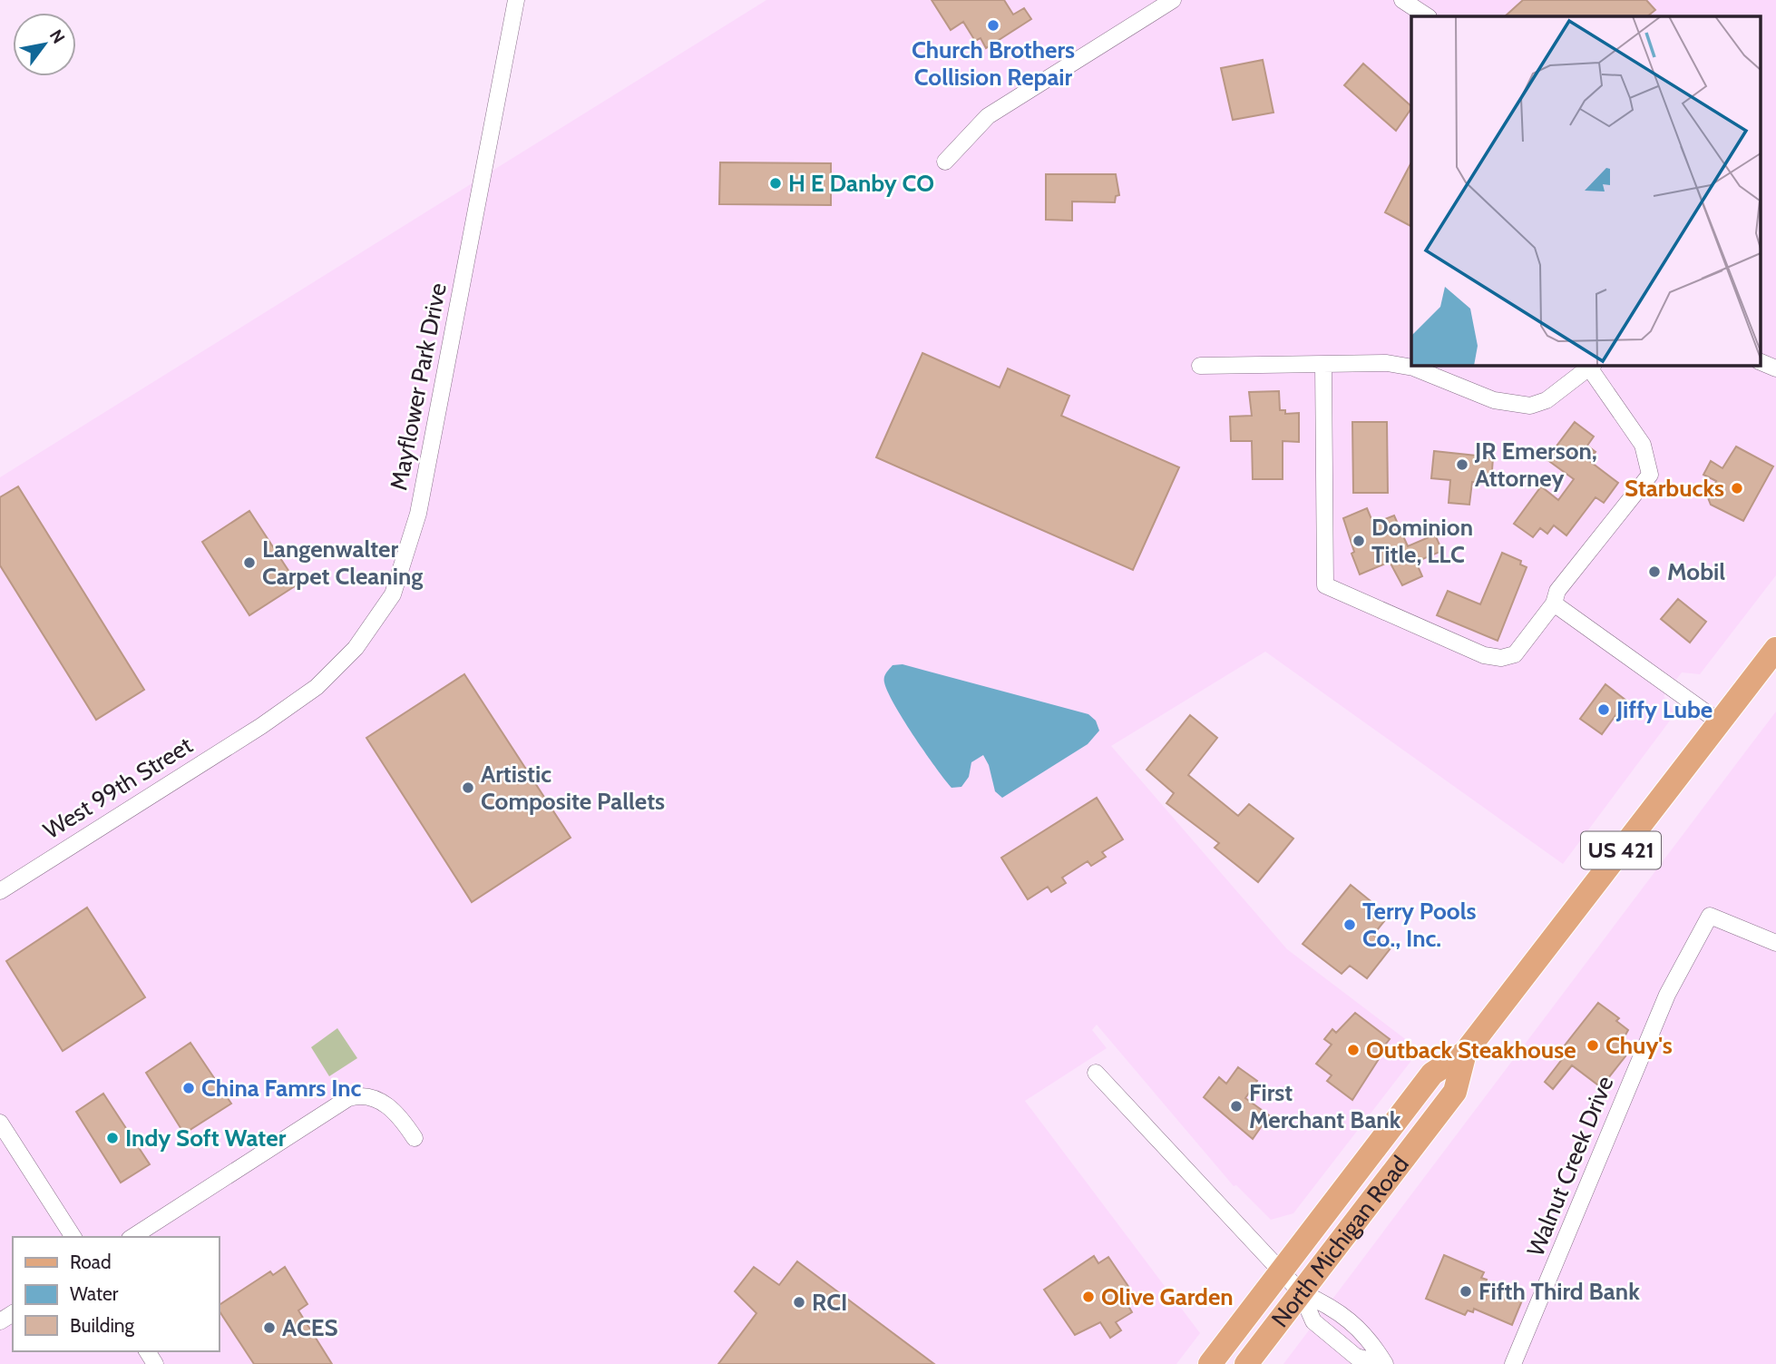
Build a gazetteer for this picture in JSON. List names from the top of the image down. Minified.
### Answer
{"streets":{"main road":["US 421","North Michigan Road"],"street":["Mayflower Park Drive","West 99th Street","Walnut Creek Drive"]},"crossings":[["Mayflower Park Drive","West 99th Street"]],"places":["Church Brothers Collision Repair","H E Danby CO","JR Emerson, Attorney","Starbucks","Dominion Title, LLC","Langenwalter Carpet Cleaning","Mobil","Jiffy Lube","Artistic Composite Pallets","Terry Pools Co., Inc.","Chuy's","Outback Steakhouse","China Famrs Inc","First Merchant Bank","Indy Soft Water","Fifth Third Bank","Olive Garden","RCI","ACES"],"legend":["Road","Water","Building"],"north":"top right"}
